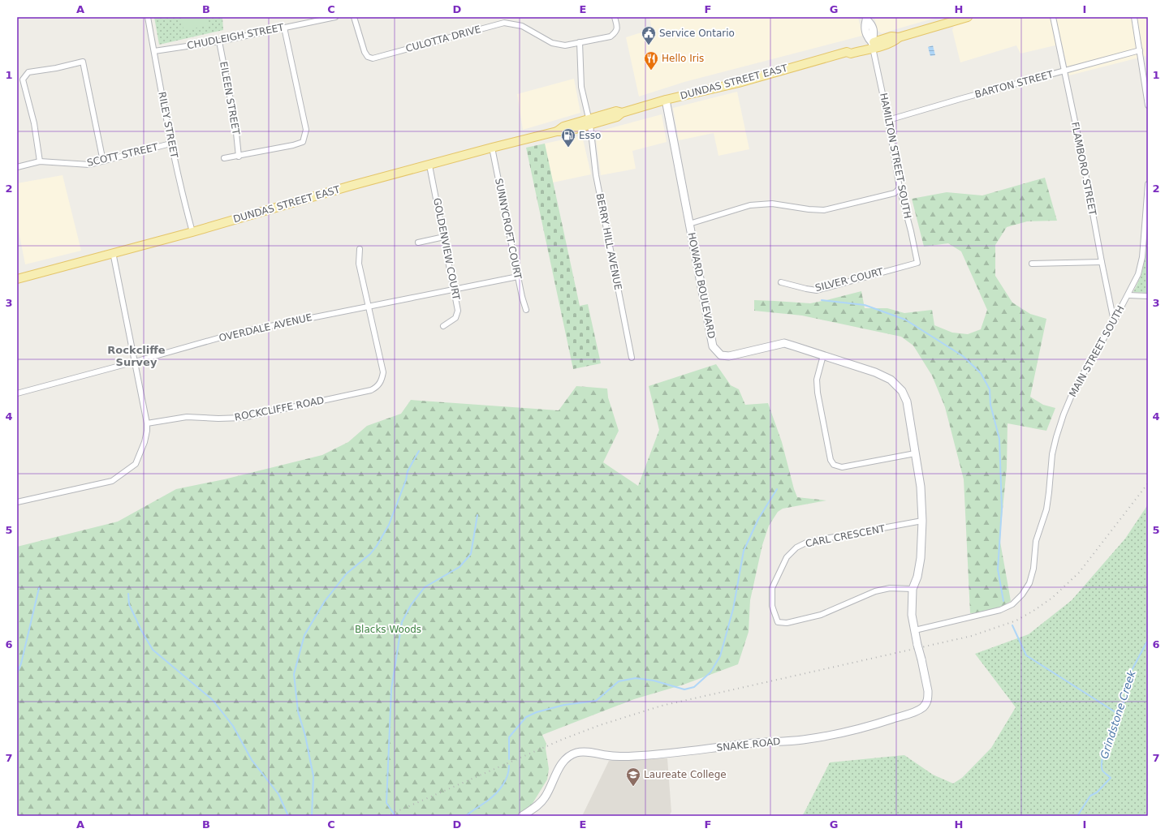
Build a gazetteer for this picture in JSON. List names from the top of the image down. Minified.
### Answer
{"streets":{"main road":["DUNDAS STREET EAST"],"street":["CHUDLEIGH STREET","CULOTTA DRIVE","BARTON STREET","EILEEN STREET","RILEY STREET","SCOTT STREET","HAMILTON STREET SOUTH","FLAMBORO STREET","SUNNYCROFT COURT","BERRY HILL AVENUE","GOLDENVIEW COURT","SILVER COURT","HOWARD BOULEVARD","OVERDALE AVENUE","MAIN STREET SOUTH","ROCKCLIFFE ROAD","CARL CRESCENT","SNAKE ROAD"]},"crossings":[["CHUDLEIGH STREET","EILEEN STREET"],["CHUDLEIGH STREET","RILEY STREET"],["CULOTTA DRIVE","BERRY HILL AVENUE"],["DUNDAS STREET EAST","RILEY STREET"],["DUNDAS STREET EAST","HAMILTON STREET SOUTH"],["DUNDAS STREET EAST","SUNNYCROFT COURT"],["DUNDAS STREET EAST","BERRY HILL AVENUE"],["DUNDAS STREET EAST","GOLDENVIEW COURT"],["DUNDAS STREET EAST","HOWARD BOULEVARD"],["BARTON STREET","HAMILTON STREET SOUTH"],["BARTON STREET","FLAMBORO STREET"],["RILEY STREET","SCOTT STREET"],["HAMILTON STREET SOUTH","SILVER COURT"],["FLAMBORO STREET","MAIN STREET SOUTH"],["SUNNYCROFT COURT","OVERDALE AVENUE"],["GOLDENVIEW COURT","OVERDALE AVENUE"],["HOWARD BOULEVARD","CARL CRESCENT"],["HOWARD BOULEVARD","SNAKE ROAD"],["OVERDALE AVENUE","ROCKCLIFFE ROAD"],["MAIN STREET SOUTH","SNAKE ROAD"],["CARL CRESCENT","SNAKE ROAD"]],"districts":["Rockcliffe Survey"],"water":["Grindstone Creek"],"parks":["Blacks Woods"],"places":{"public building":["Service Ontario"],"restaurant":["Hello Iris"],"fuel station":["Esso"],"school or university":["Laureate College"]},"grid":{"columns":["A","B","C","D","E","F","G","H","I"],"rows":["1","2","3","4","5","6","7"]}}
